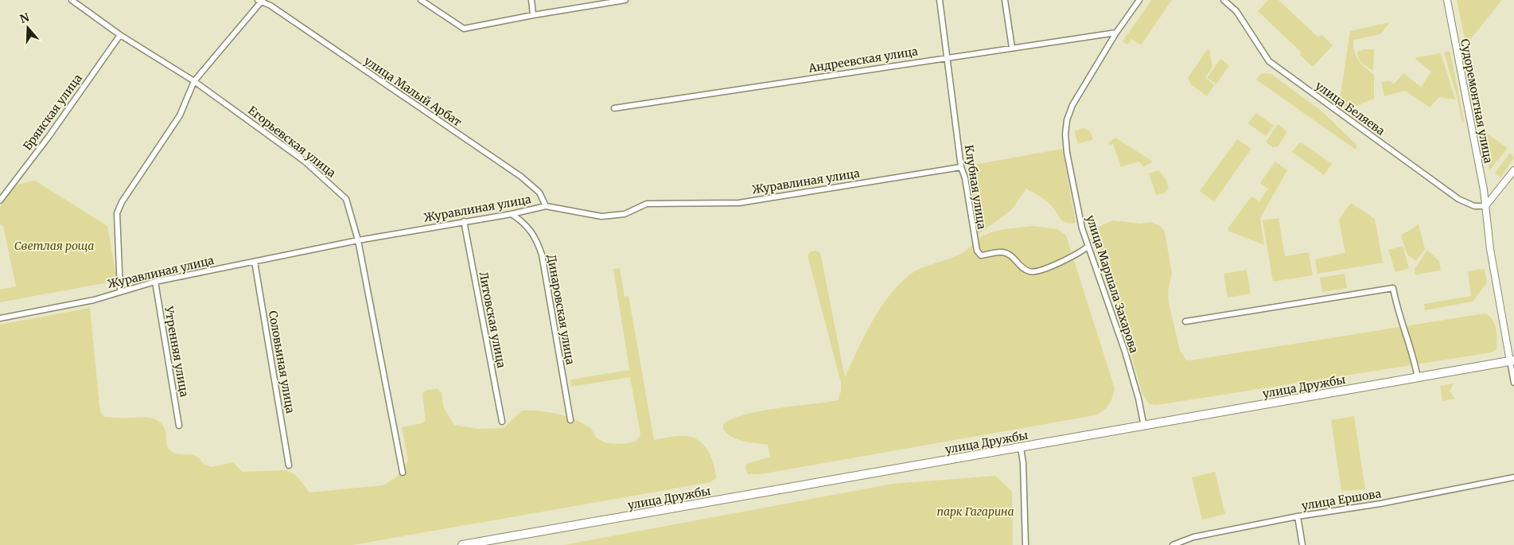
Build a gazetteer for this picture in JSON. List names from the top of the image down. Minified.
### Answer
{"streets":{"main road":["улица Дружбы"],"street":["Андреевская улица","улица Малый Арбат","Судоремонтная улица","улица Беляева","Брянская улица","Егорьевская улица","Журавлиная улица","Клубная улица","улица Маршала Захарова","Динаровская улица","Литовская улица","Утренняя улица","Соловьиная улица","улица Ершова"]},"crossings":[["Андреевская улица","Клубная улица"],["Андреевская улица","улица Маршала Захарова"],["улица Малый Арбат","Журавлиная улица"],["Судоремонтная улица","улица Беляева"],["Судоремонтная улица","улица Дружбы"],["Брянская улица","Егорьевская улица"],["Егорьевская улица","Журавлиная улица"],["Журавлиная улица","Клубная улица"],["Журавлиная улица","Динаровская улица"],["Журавлиная улица","Литовская улица"],["Журавлиная улица","Утренняя улица"],["Журавлиная улица","Соловьиная улица"],["Клубная улица","улица Маршала Захарова"],["улица Маршала Захарова","улица Дружбы"]],"parks":["Светлая роща","парк Гагарина"],"north":"top"}
